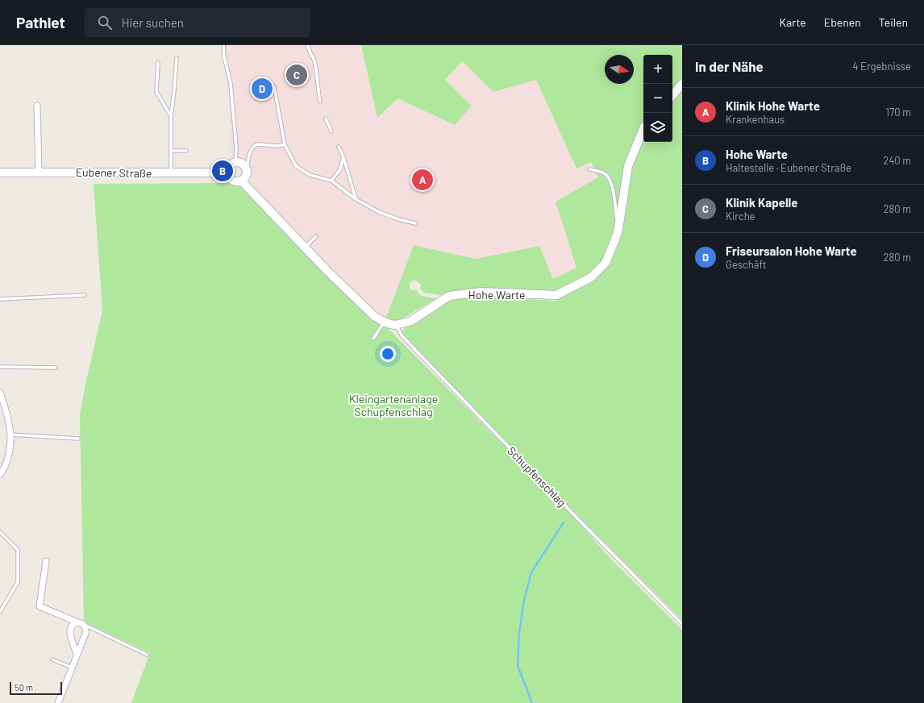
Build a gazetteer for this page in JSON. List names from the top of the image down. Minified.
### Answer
{"streets":{"street":["Eubener Straße","Hohe Warte"],"lane":["Schupfenschlag"]},"crossings":[["Eubener Straße","Hohe Warte"],["Hohe Warte","Schupfenschlag"]],"parks":["Kleingartenanlage Schupfenschlag"],"scale_bar":"50 m","north":"right","page":{"header":"Pathlet","search":"Hier suchen","nav":["Karte","Ebenen","Teilen"],"heading":["In der Nähe","4 Ergebnisse"],"map_buttons":["+","−"],"pins":["C","D","B","A"],"list":[{"mark":"A","name":"Klinik Hohe Warte","note":"Krankenhaus","value":"170 m"},{"mark":"B","name":"Hohe Warte","note":"Haltestelle · Eubener Straße","value":"240 m"},{"mark":"C","name":"Klinik Kapelle","note":"Kirche","value":"280 m"},{"mark":"D","name":"Friseursalon Hohe Warte","note":"Geschäft","value":"280 m"}],"scale":"50 m"}}
